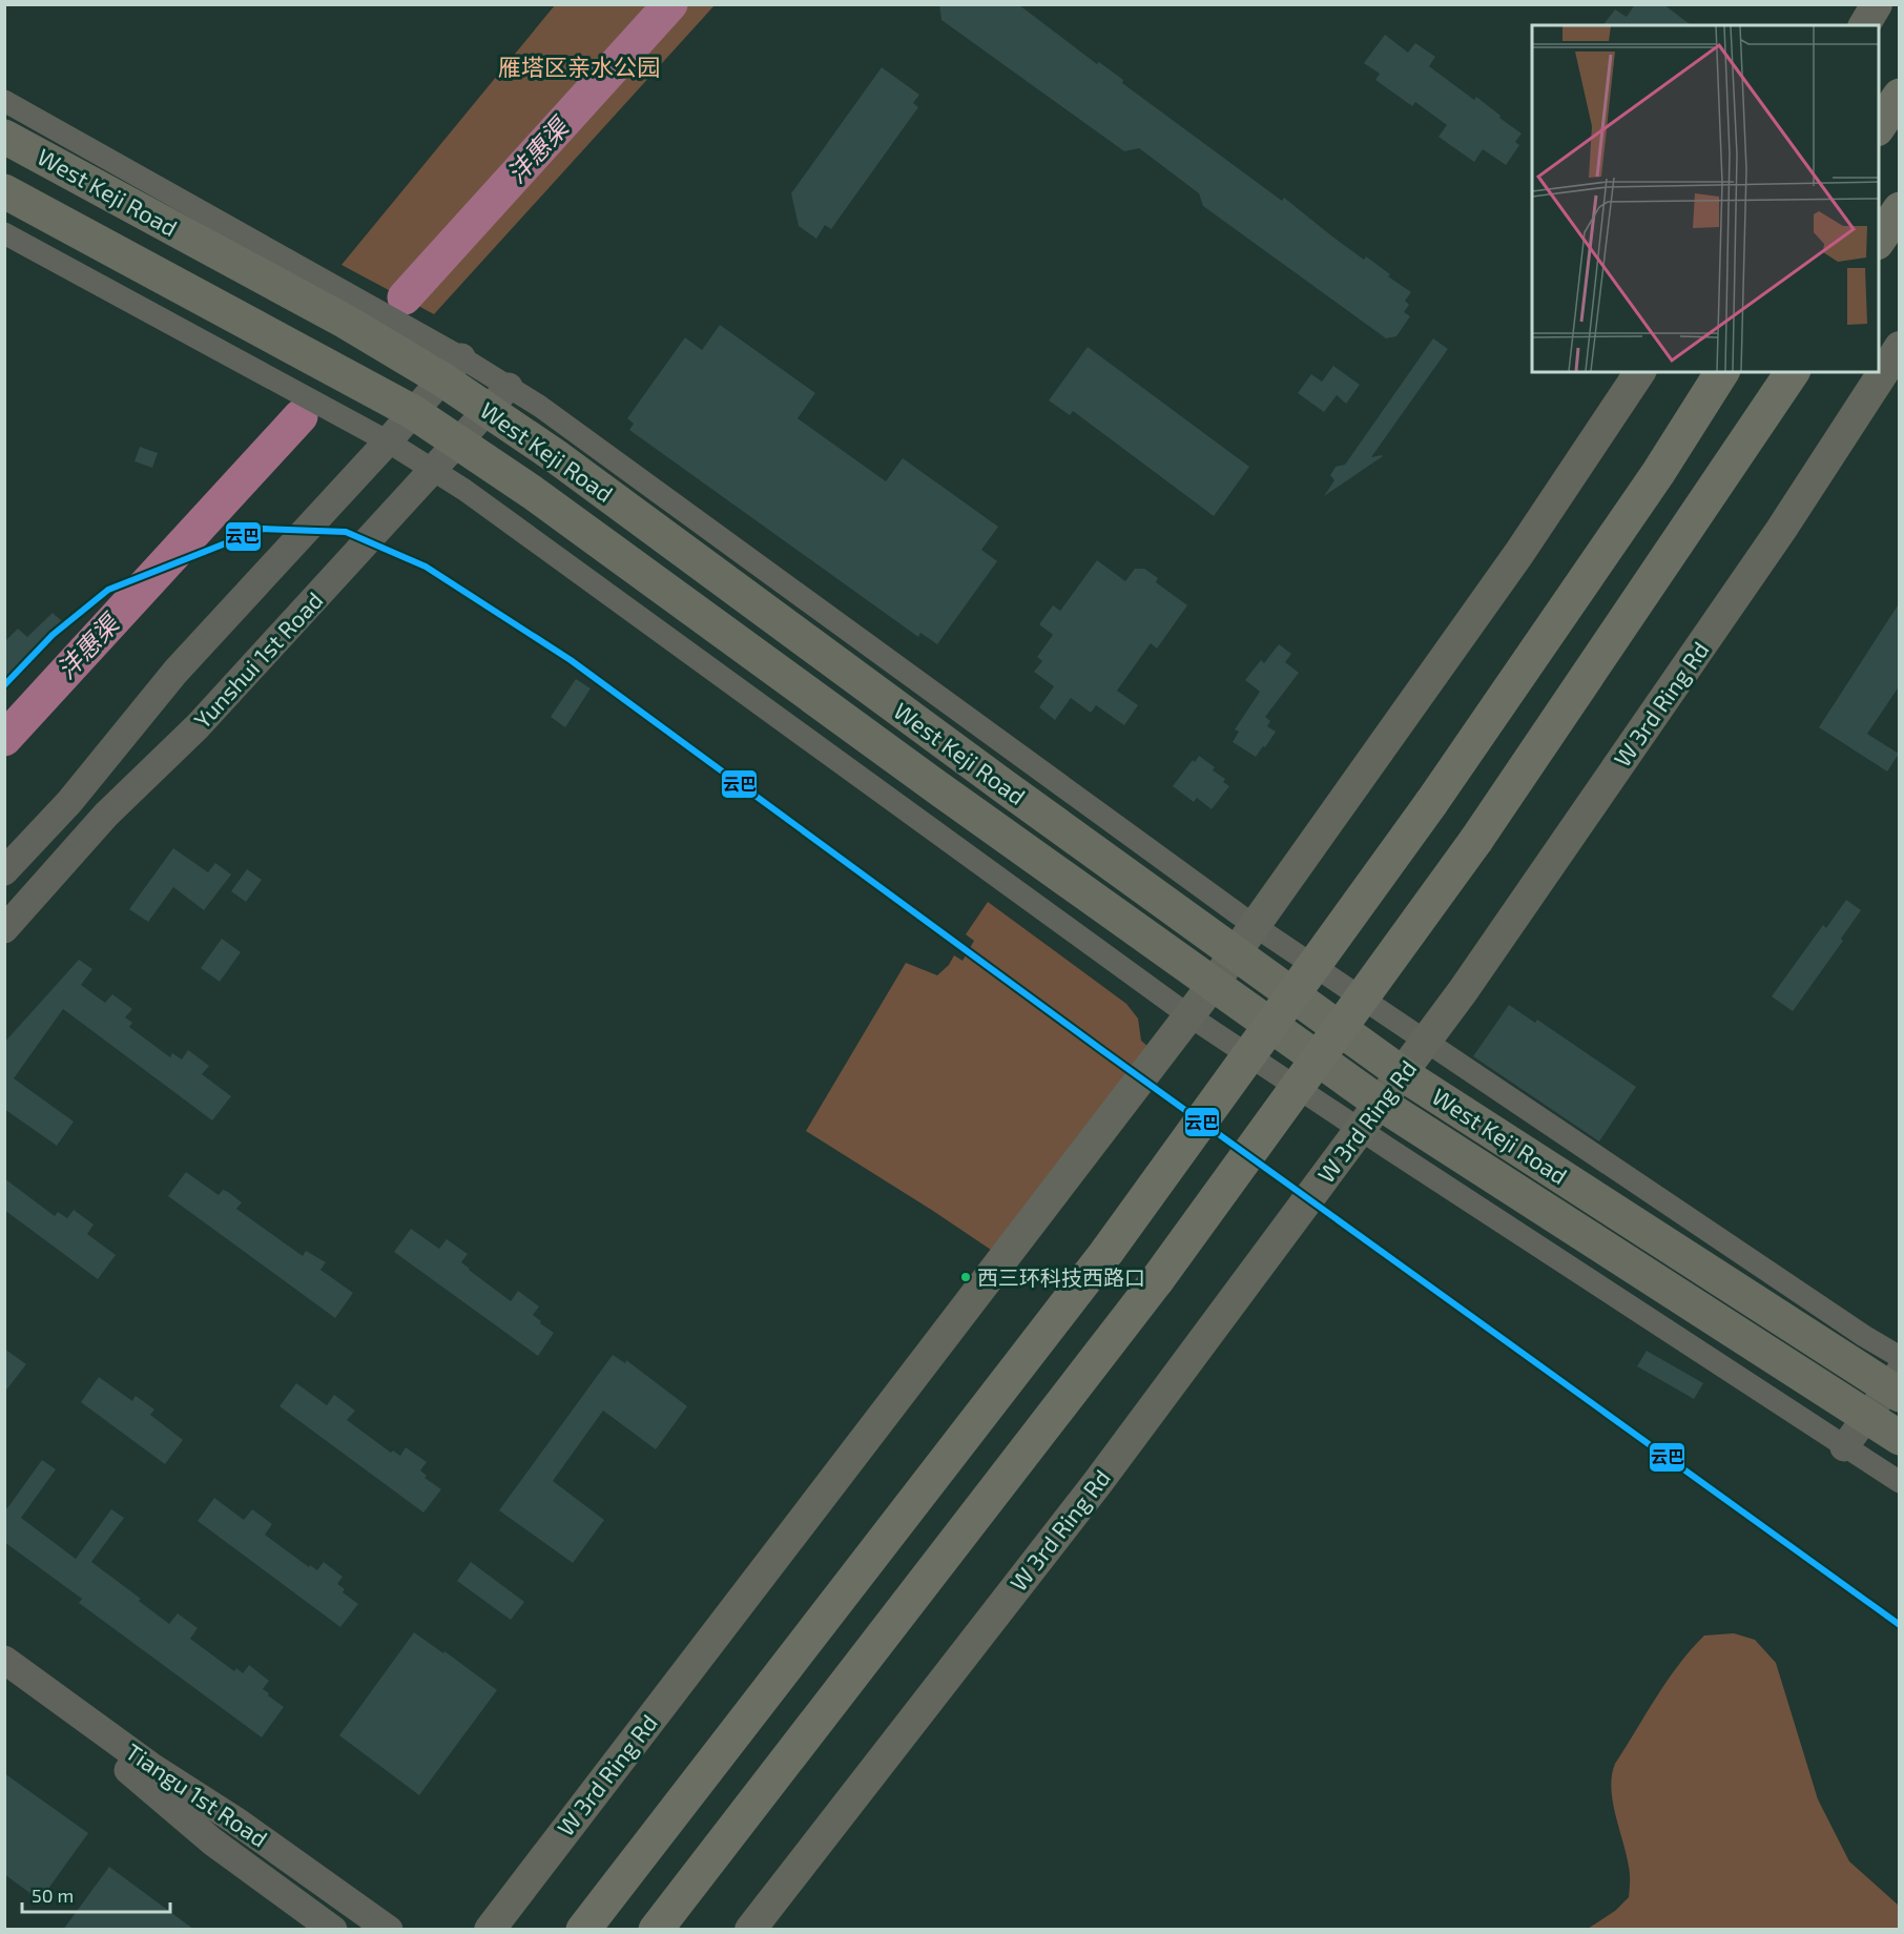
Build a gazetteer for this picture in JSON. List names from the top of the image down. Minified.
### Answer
{"streets":{"main road":["West Keji Road","W 3rd Ring Rd"],"street":["Yunshui 1st Road","Tiangu 1st Road"]},"crossings":[["West Keji Road","Yunshui 1st Road"],["West Keji Road","W 3rd Ring Rd"]],"water":["沣惠渠"],"parks":["雁塔区亲水公园"],"places":["西三环科技西路口"],"lines":["transit line 云巴"],"scale_bar":"50 m"}
